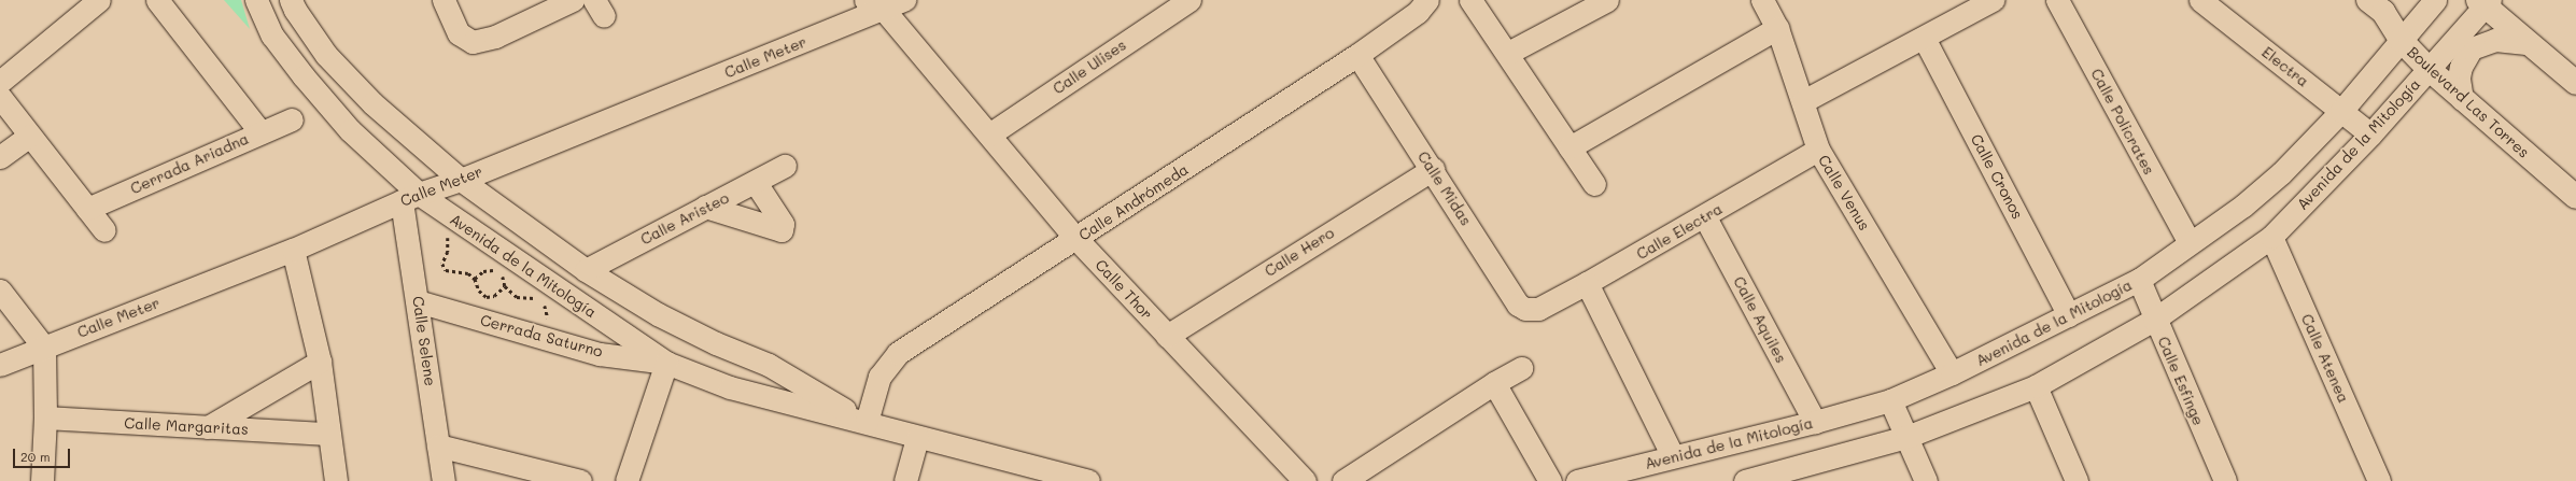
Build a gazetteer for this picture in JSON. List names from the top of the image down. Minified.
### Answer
{"streets":{"main road":["Boulevard Las Torres"],"street":["Calle Meter","Calle Ulises","Electra","Calle Policrates","Avenida de la Mitología","Cerrada Ariadna","Calle Cronos","Calle Midas","Calle Venus","Calle Andrómeda","Calle Aristeo","Calle Electra","Calle Hero","Calle Thor","Calle Aquiles","Cerrada Saturno","Calle Selene","Calle Atenea","Calle Esfinge","Calle Margaritas"]},"crossings":[["Calle Meter","Avenida de la Mitología"],["Calle Meter","Calle Thor"],["Calle Meter","Calle Selene"],["Calle Ulises","Calle Thor"],["Electra","Avenida de la Mitología"],["Boulevard Las Torres","Avenida de la Mitología"],["Calle Policrates","Avenida de la Mitología"],["Avenida de la Mitología","Calle Cronos"],["Avenida de la Mitología","Calle Venus"],["Avenida de la Mitología","Calle Andrómeda"],["Avenida de la Mitología","Calle Aristeo"],["Avenida de la Mitología","Calle Aquiles"],["Avenida de la Mitología","Cerrada Saturno"],["Avenida de la Mitología","Calle Selene"],["Avenida de la Mitología","Calle Atenea"],["Avenida de la Mitología","Calle Esfinge"],["Calle Midas","Calle Andrómeda"],["Calle Midas","Calle Electra"],["Calle Midas","Calle Hero"],["Calle Venus","Calle Electra"],["Calle Andrómeda","Calle Thor"],["Calle Electra","Calle Aquiles"],["Calle Hero","Calle Thor"],["Cerrada Saturno","Calle Selene"]],"scale_bar":"20 m"}
